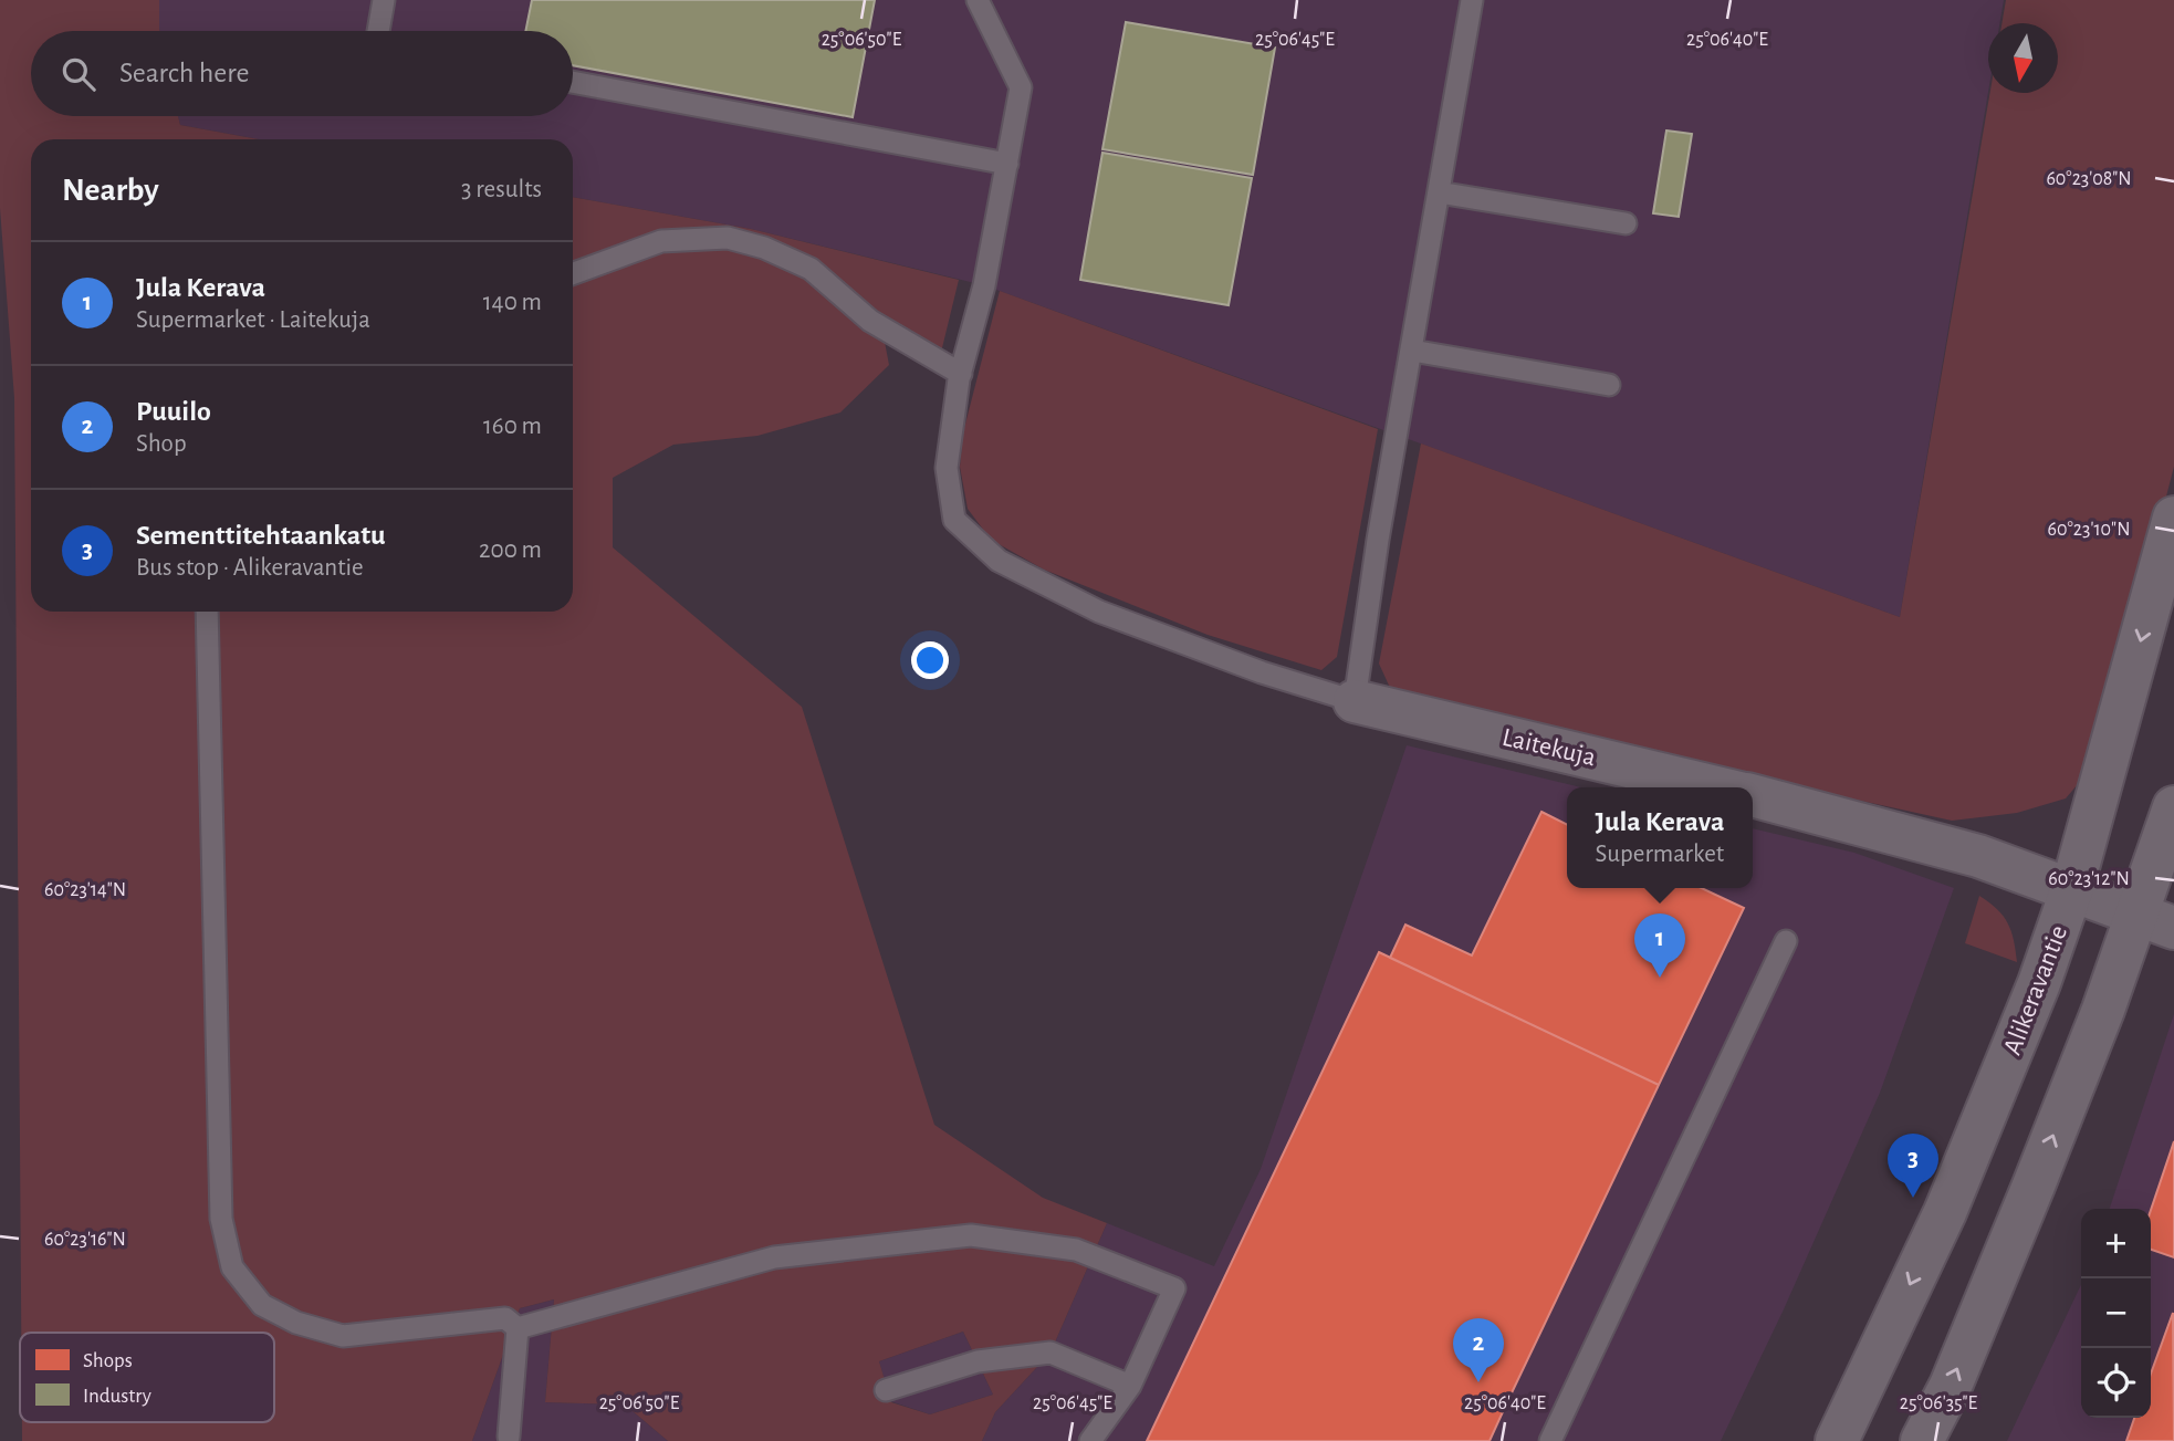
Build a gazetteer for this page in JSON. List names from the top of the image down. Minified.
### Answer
{"streets":{"street":["Laitekuja","Alikeravantie"]},"crossings":[["Laitekuja","Alikeravantie"]],"legend":["Shops","Industry"],"north":"bottom","page":{"search":"Search here","heading":["Nearby","3 results"],"list":[{"mark":"1","name":"Jula Kerava","note":"Supermarket · Laitekuja","value":"140 m"},{"mark":"2","name":"Puuilo","note":"Shop","value":"160 m"},{"mark":"3","name":"Sementtitehtaankatu","note":"Bus stop · Alikeravantie","value":"200 m"}],"popup":["Jula Kerava","Supermarket"],"pins":["1","3","2"],"map_buttons":["+","−"]},"coordinates":["25°06'50\"E","25°06'45\"E","25°06'40\"E","60°23'08\"N","60°23'10\"N","60°23'12\"N","60°23'14\"N","60°23'16\"N","25°06'35\"E"]}
